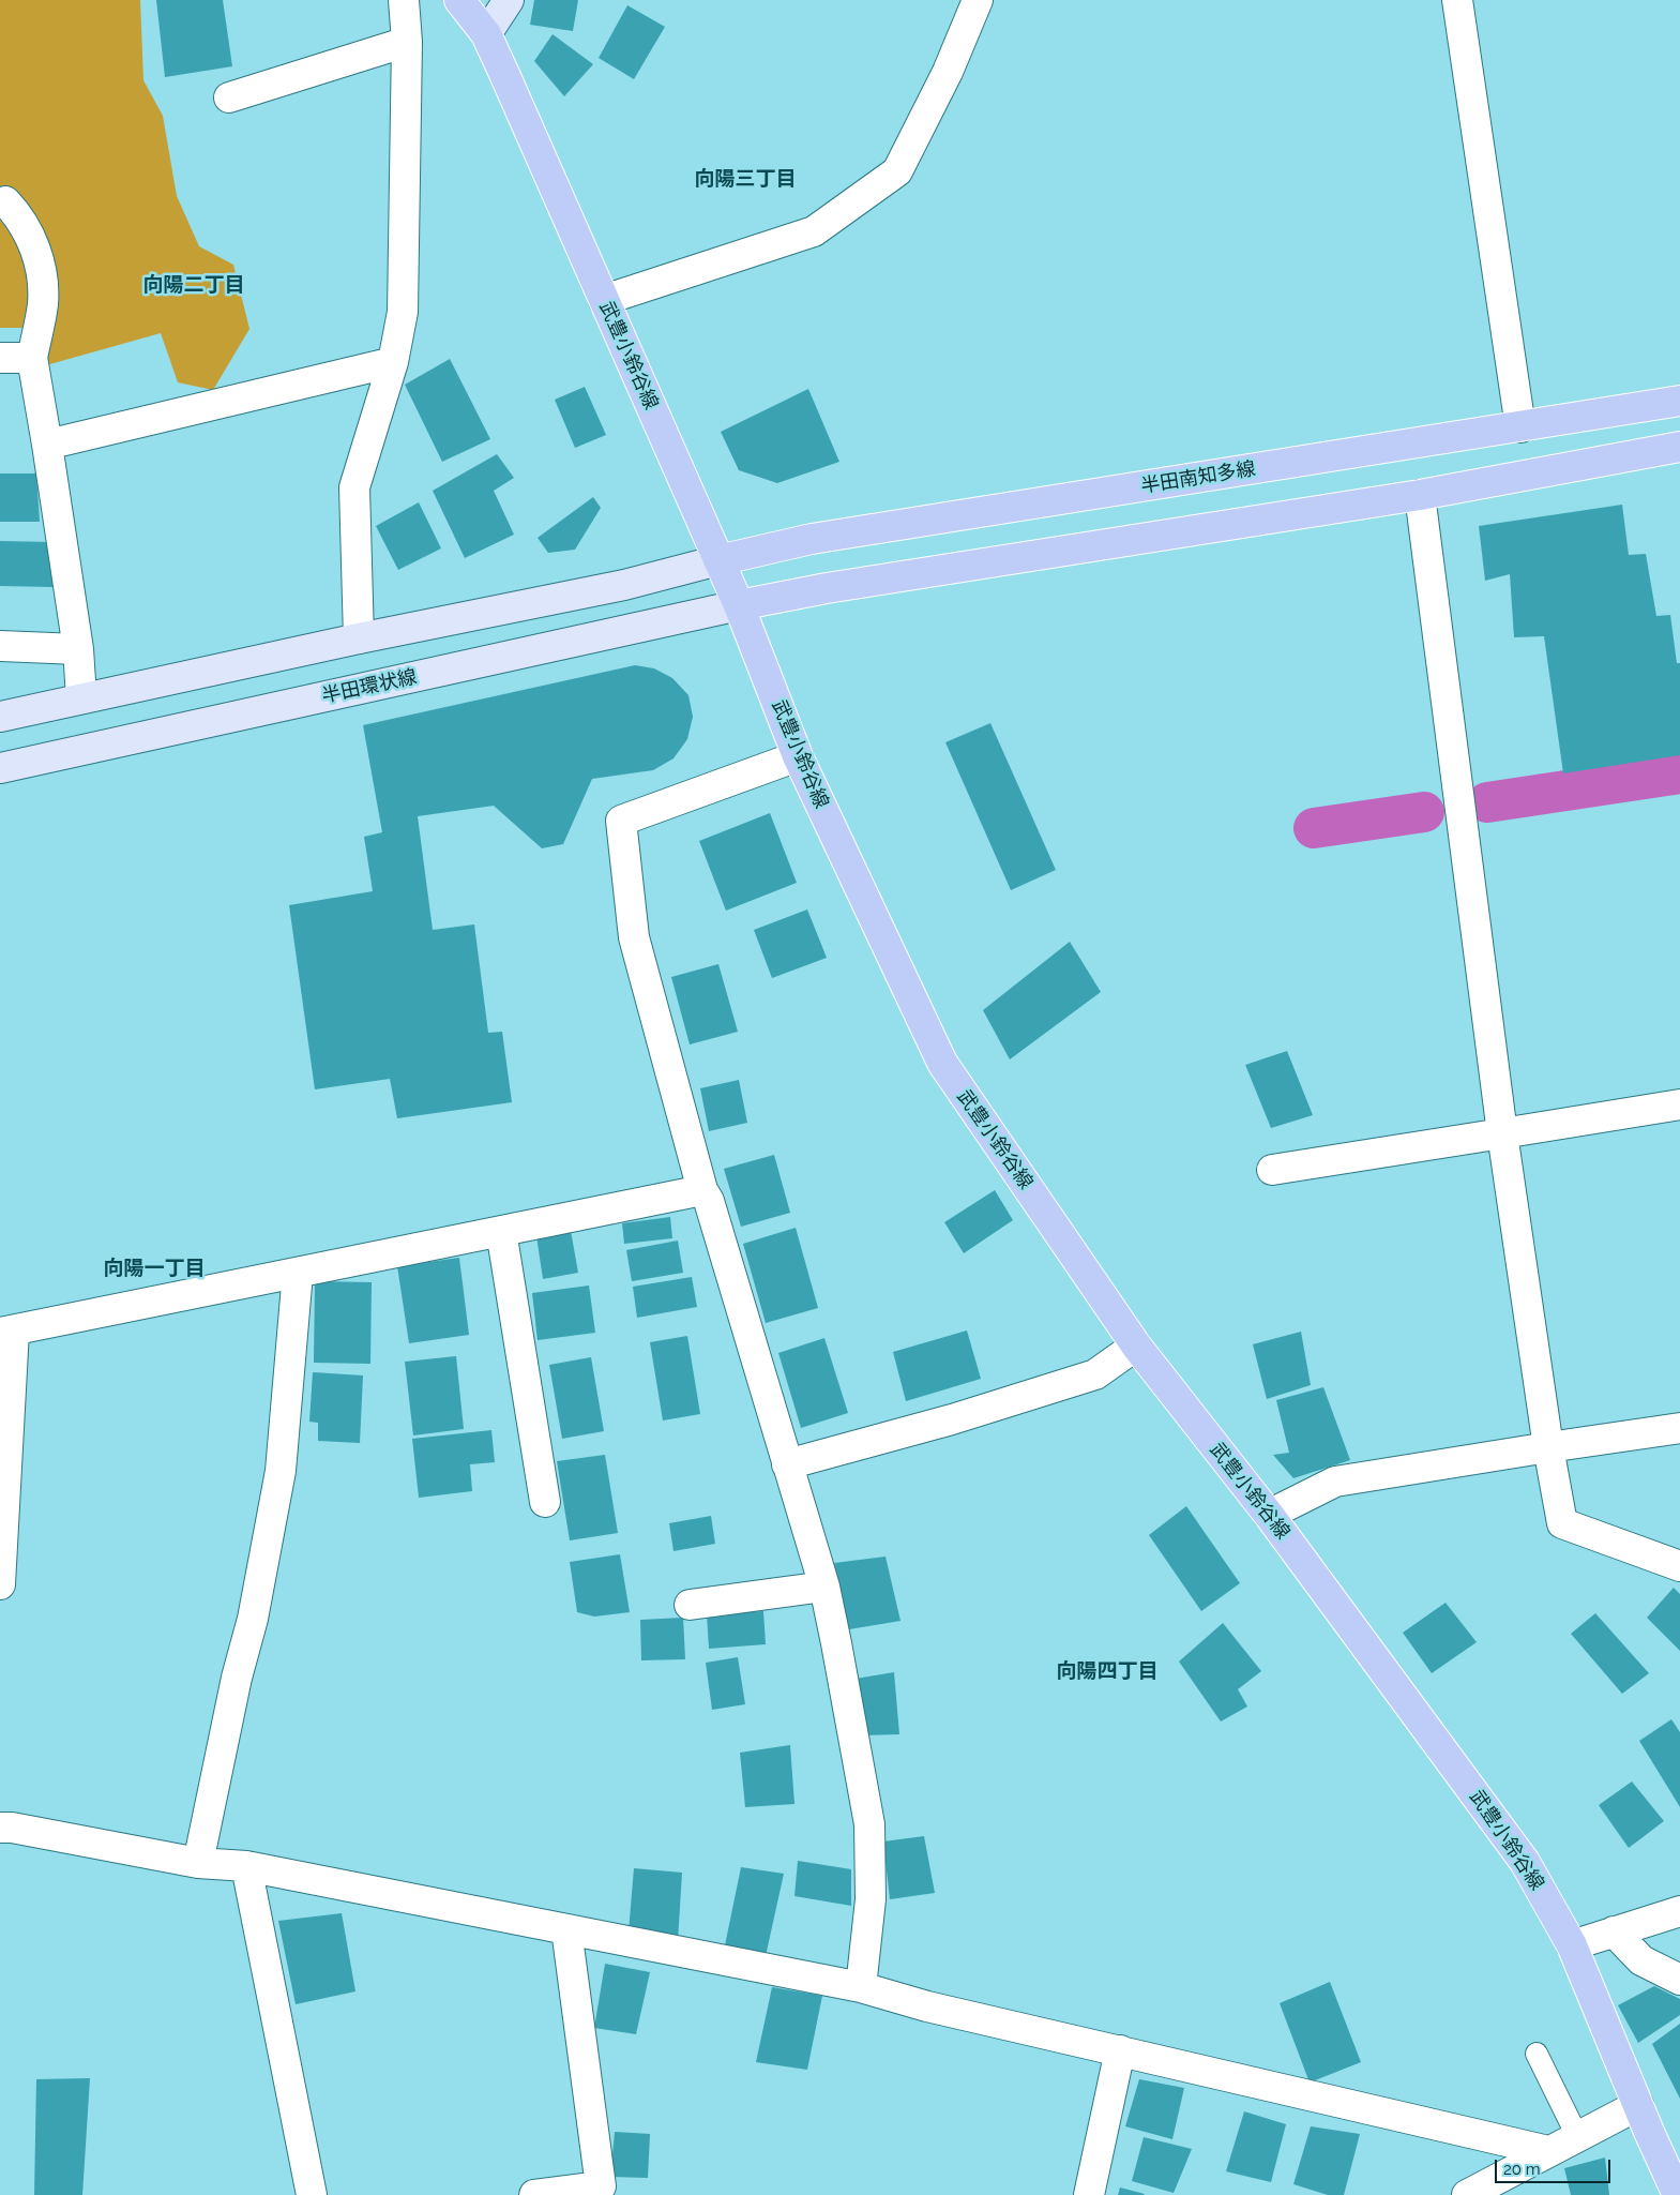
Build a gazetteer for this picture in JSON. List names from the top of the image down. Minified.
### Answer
{"streets":{"main road":["武豊小鈴谷線","半田南知多線","半田環状線"]},"crossings":[["武豊小鈴谷線","半田南知多線"],["武豊小鈴谷線","半田環状線"]],"districts":["向陽三丁目","向陽二丁目","向陽一丁目","向陽四丁目"],"scale_bar":"20 m"}
